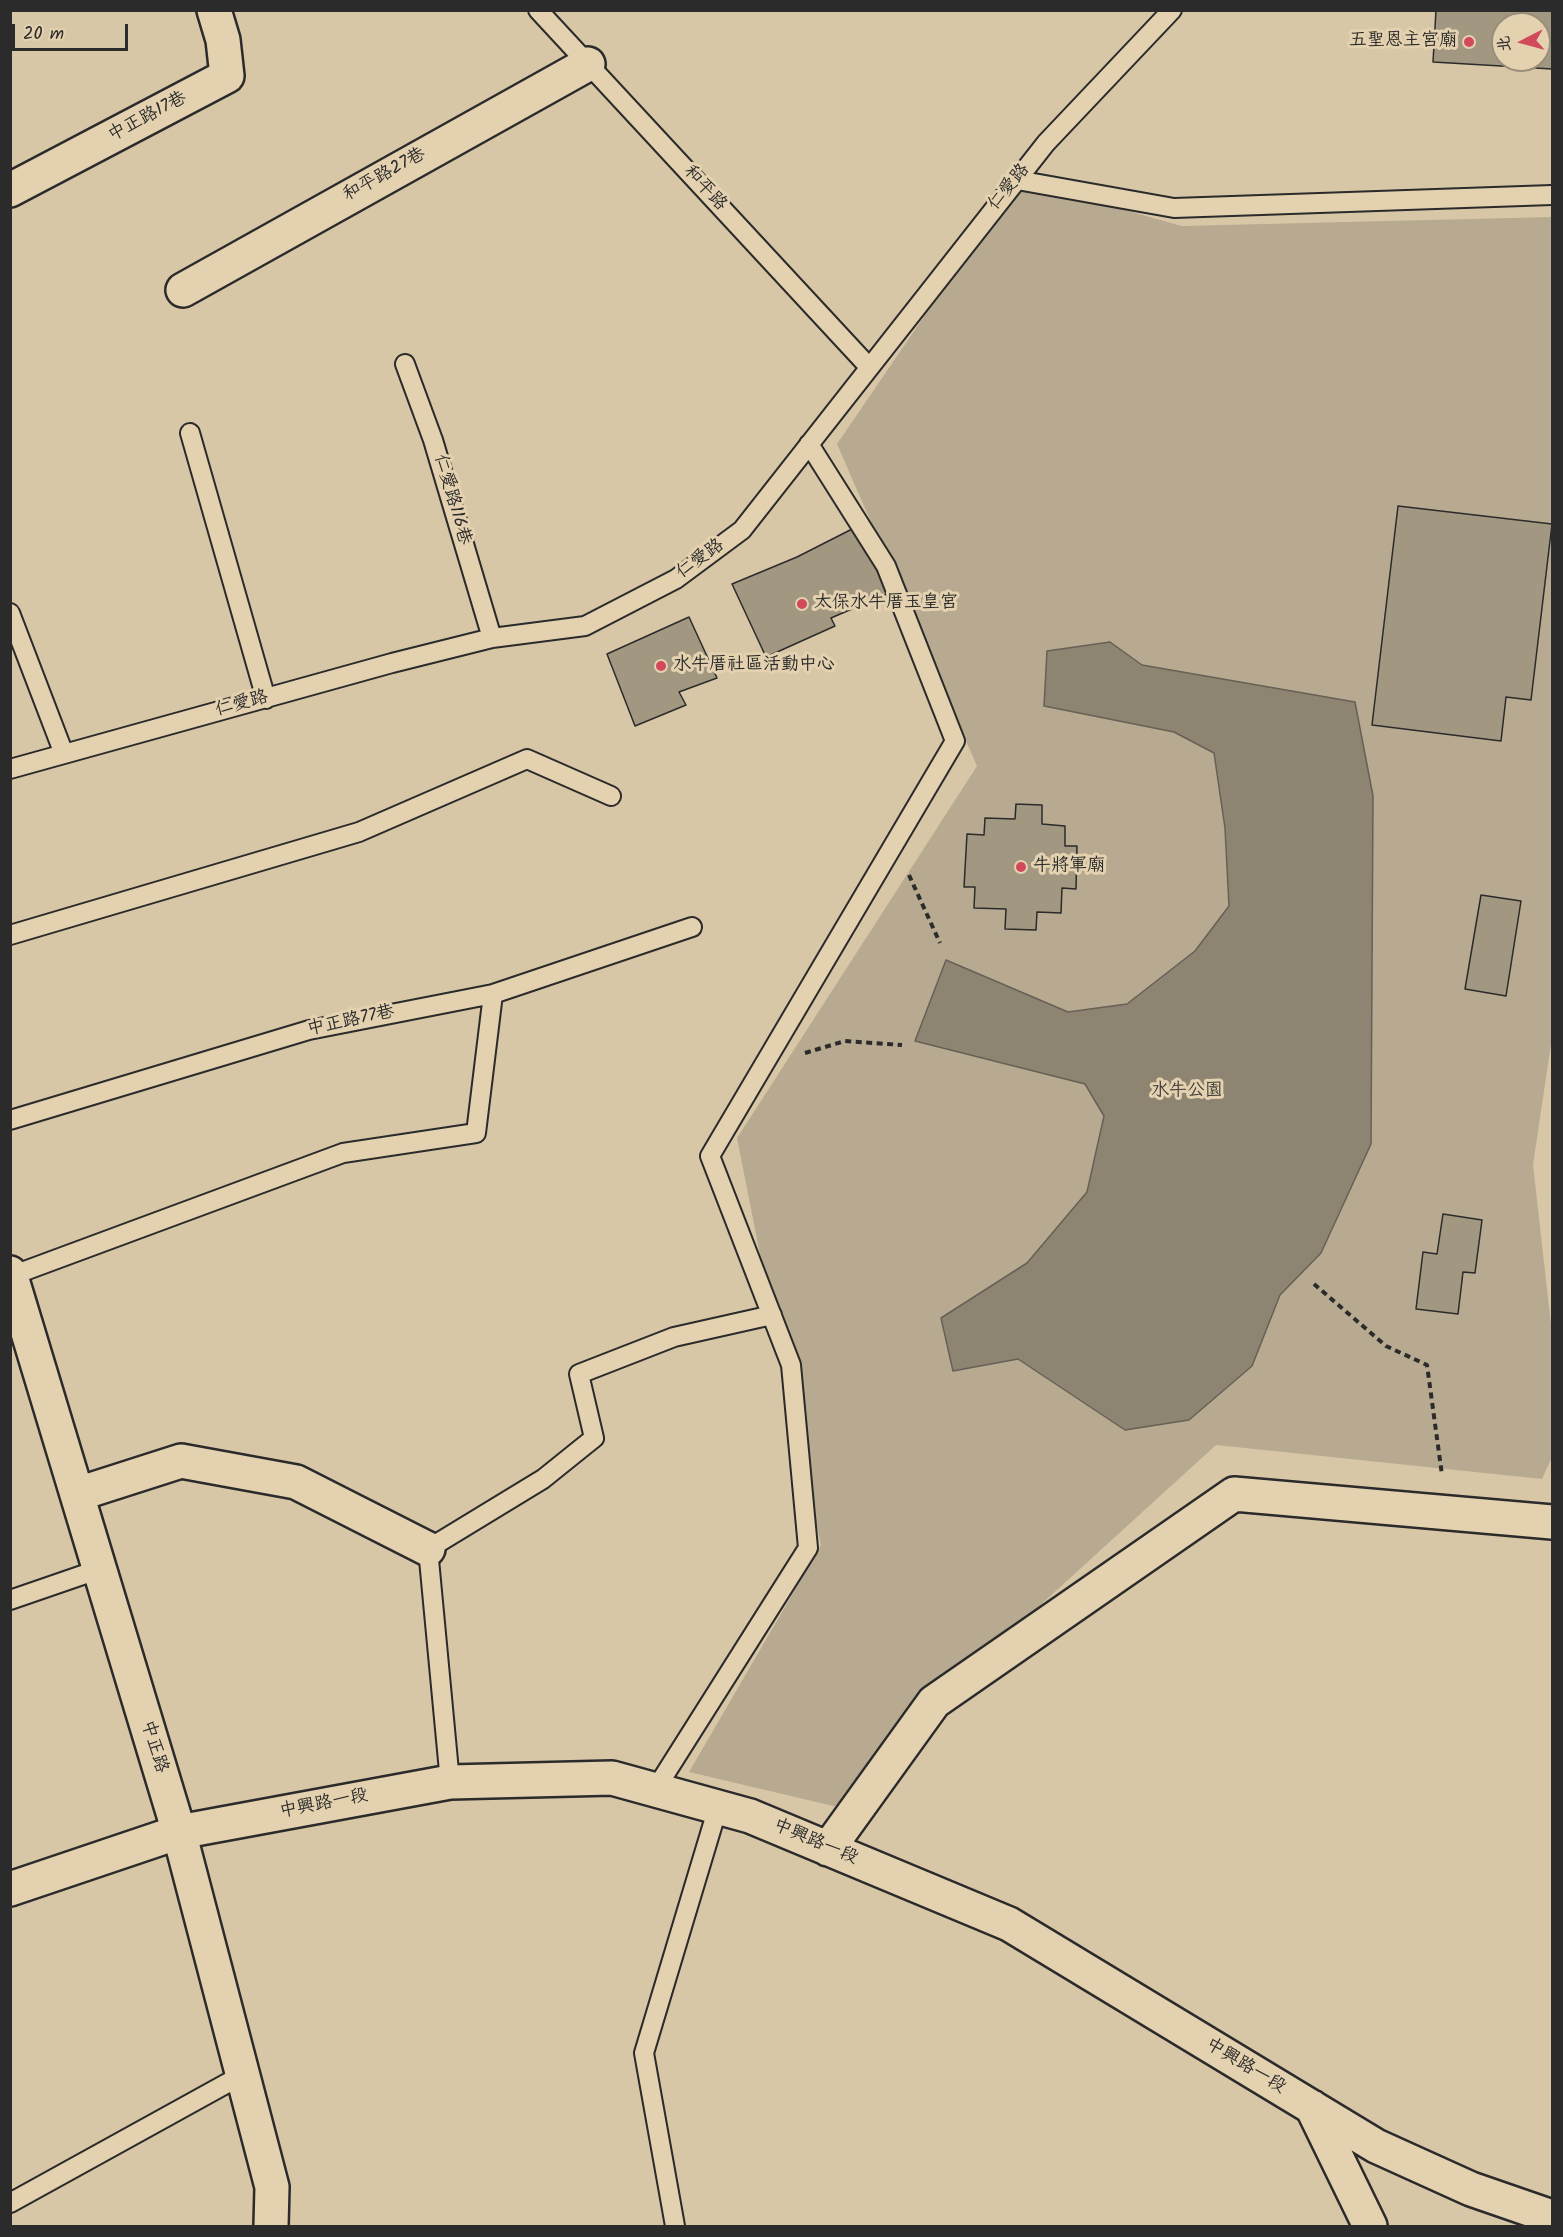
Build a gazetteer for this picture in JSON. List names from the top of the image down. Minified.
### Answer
{"streets":{"street":["中正路17巷","和平路27巷","中正路","中興路一段"],"lane":["仁愛路","和平路","仁愛路116巷","中正路77巷"]},"crossings":[["和平路27巷","和平路"],["仁愛路","和平路"],["仁愛路","仁愛路116巷"],["中正路","中興路一段"]],"parks":["水牛公園"],"places":["五聖恩主宮廟","太保水牛厝玉皇宮","水牛厝社區活動中心","牛將軍廟"],"scale_bar":"20 m","north":"left"}
